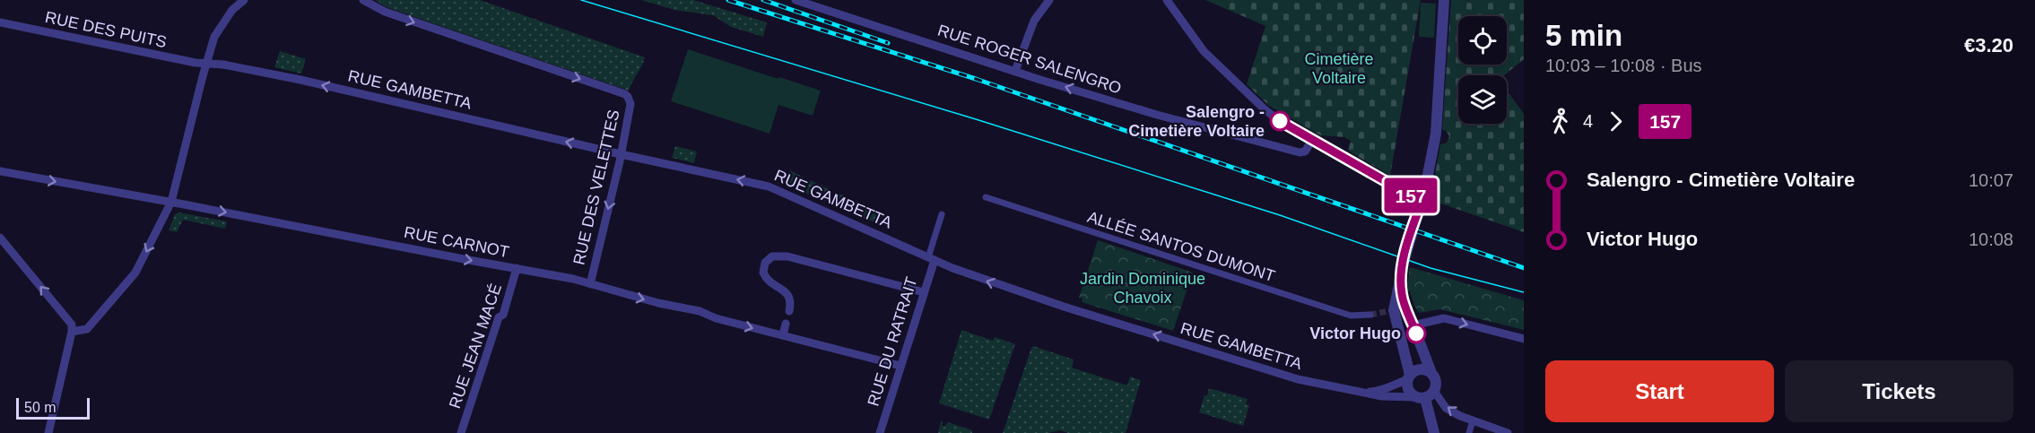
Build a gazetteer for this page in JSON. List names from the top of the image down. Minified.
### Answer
{"streets":{"street":["RUE DES PUITS","RUE ROGER SALENGRO","RUE GAMBETTA","RUE DES VELETTES","RUE CARNOT","ALLÉE SANTOS DUMONT","RUE DU RATRAIT","RUE JEAN MACÉ"]},"crossings":[["RUE DES PUITS","RUE GAMBETTA"],["RUE GAMBETTA","RUE DES VELETTES"],["RUE GAMBETTA","RUE DU RATRAIT"],["RUE DES VELETTES","RUE CARNOT"],["RUE CARNOT","RUE DU RATRAIT"],["RUE CARNOT","RUE JEAN MACÉ"]],"one_way":["RUE ROGER SALENGRO","RUE GAMBETTA","RUE CARNOT"],"parks":["Cimetière Voltaire","Jardin Dominique Chavoix"],"places":["Salengro - Cimetière Voltaire","Victor Hugo"],"lines":["bus line 157"],"scale_bar":"50 m","page":{"on_map":"157","heading":["5 min","10:03 – 10:08 · Bus","€3.20"],"legs":["4","157"],"list":[{"name":"Salengro - Cimetière Voltaire","value":"10:07"},{"name":"Victor Hugo","value":"10:08"}],"buttons":["Start","Tickets"],"scale":"50 m"}}
